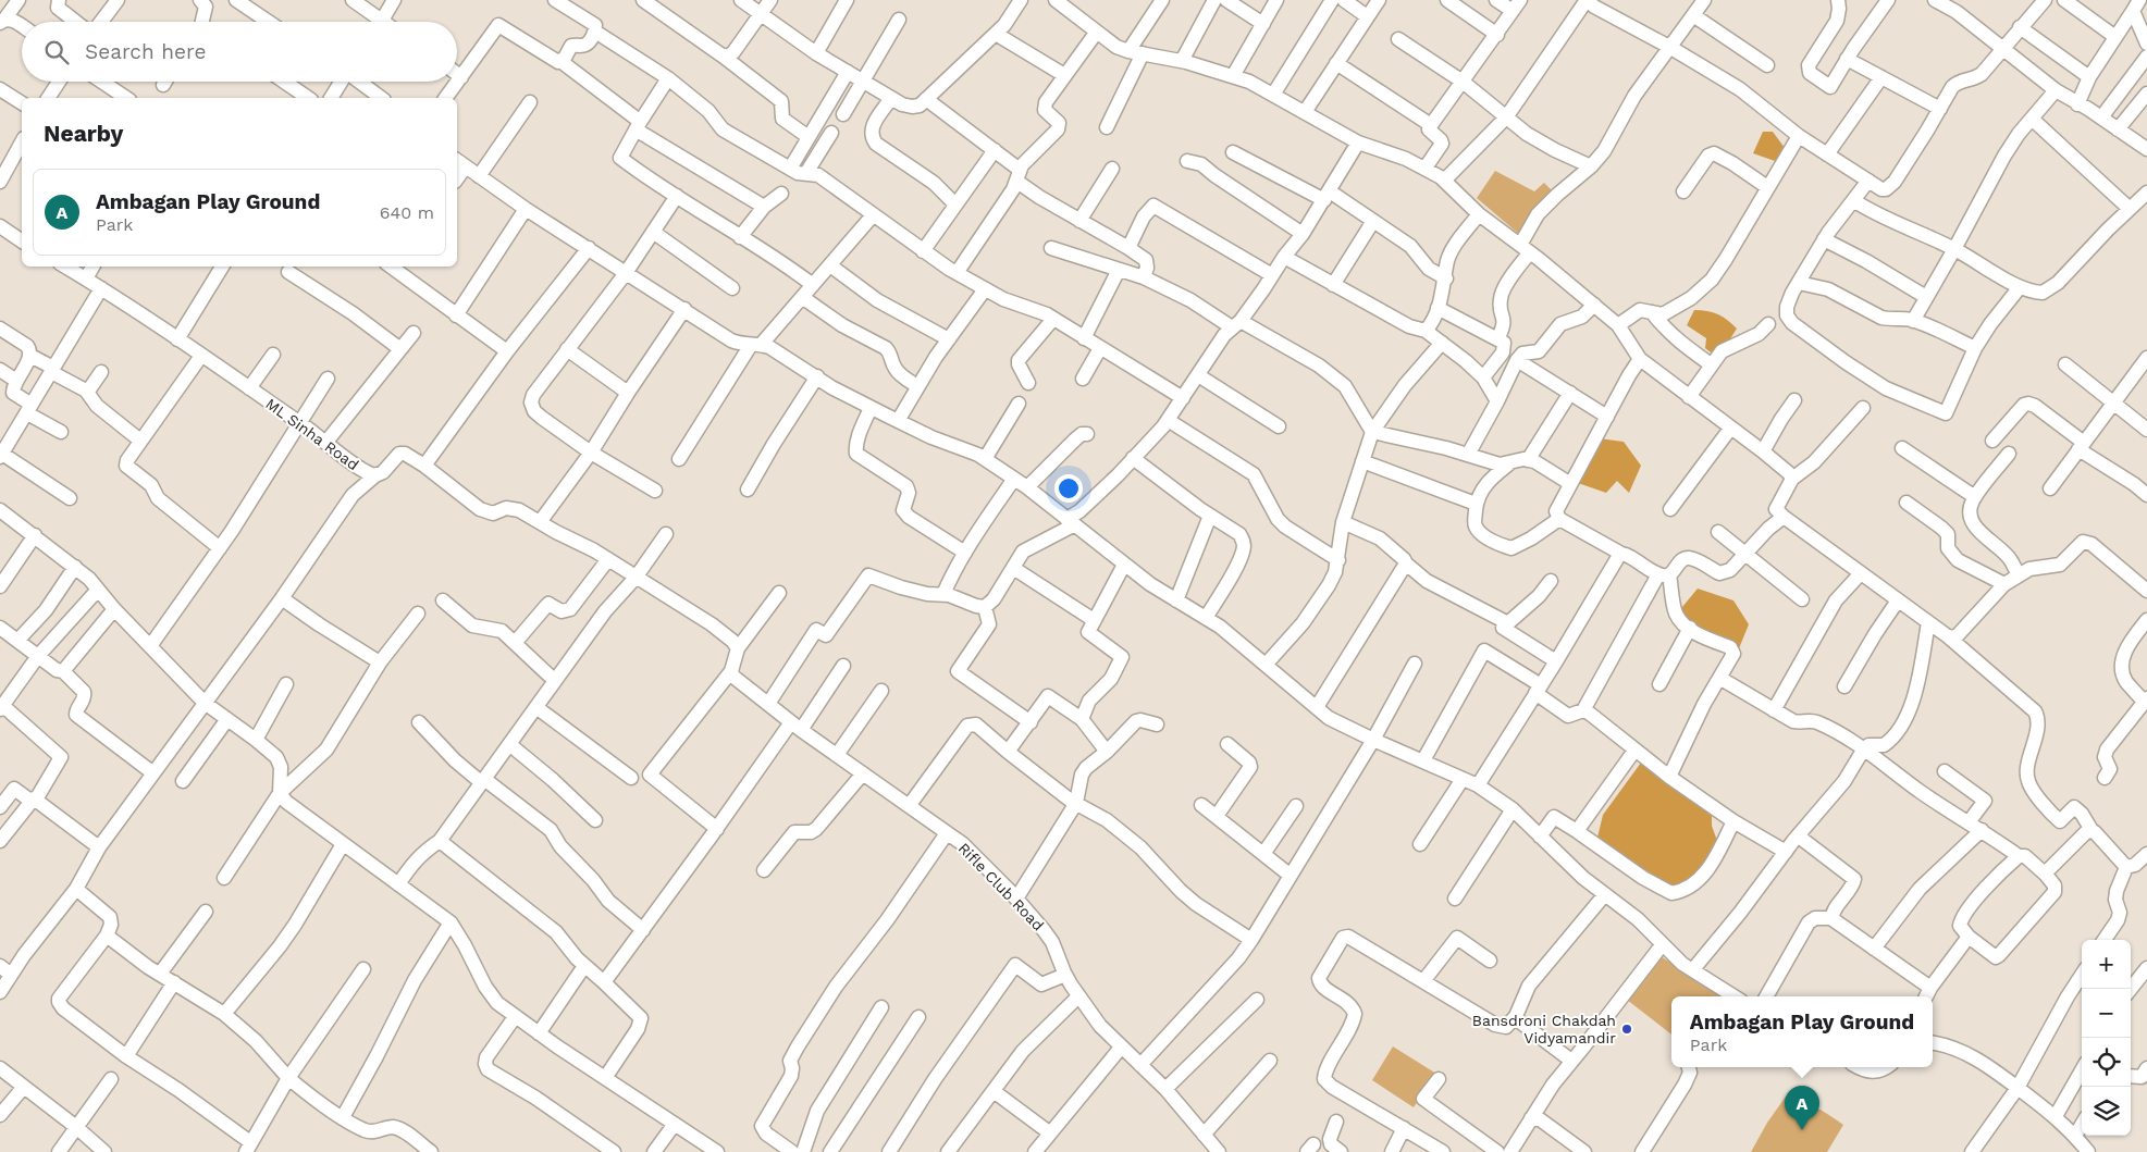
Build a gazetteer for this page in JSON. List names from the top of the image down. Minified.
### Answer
{"streets":{"street":["ML Sinha Road","Rifle Club Road"]},"places":["Bansdroni Chakdah Vidyamandir"],"page":{"search":"Search here","heading":"Nearby","list":[{"mark":"A","name":"Ambagan Play Ground","note":"Park","value":"640 m"}],"map_buttons":["+","−"],"popup":["Ambagan Play Ground","Park"],"pins":"A"}}
